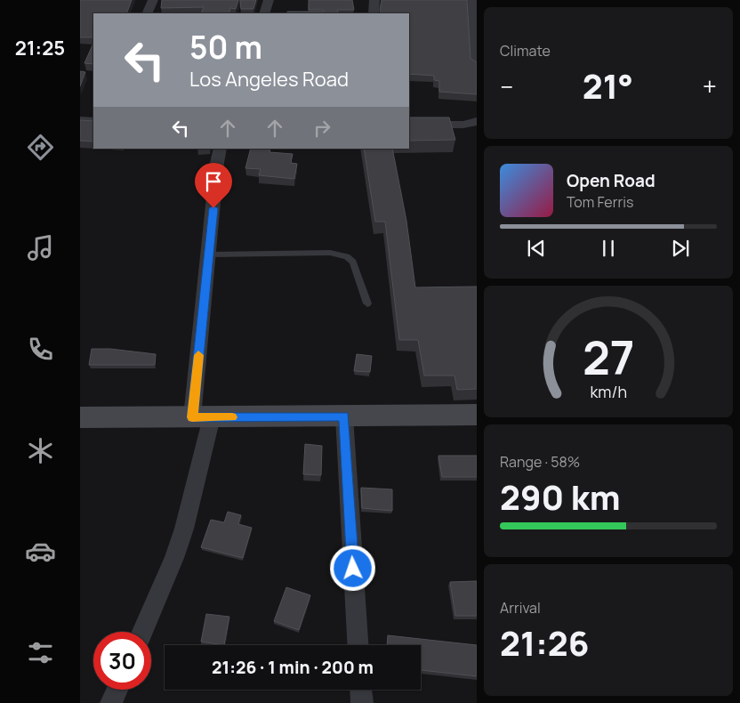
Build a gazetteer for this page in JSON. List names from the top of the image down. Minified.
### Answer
{"page":{"tabs":"21:25","tile":["Climate",["Range · 58%","290 km"],["Arrival","21:26"]],"turn":["50 m","Los Angeles Road"],"heat":["−","21°","+"],"song":["Open Road","Tom Ferris"],"limit":"30","trip":"21:26 · 1 min · 200 m","gauge":["27","km/h"]}}
